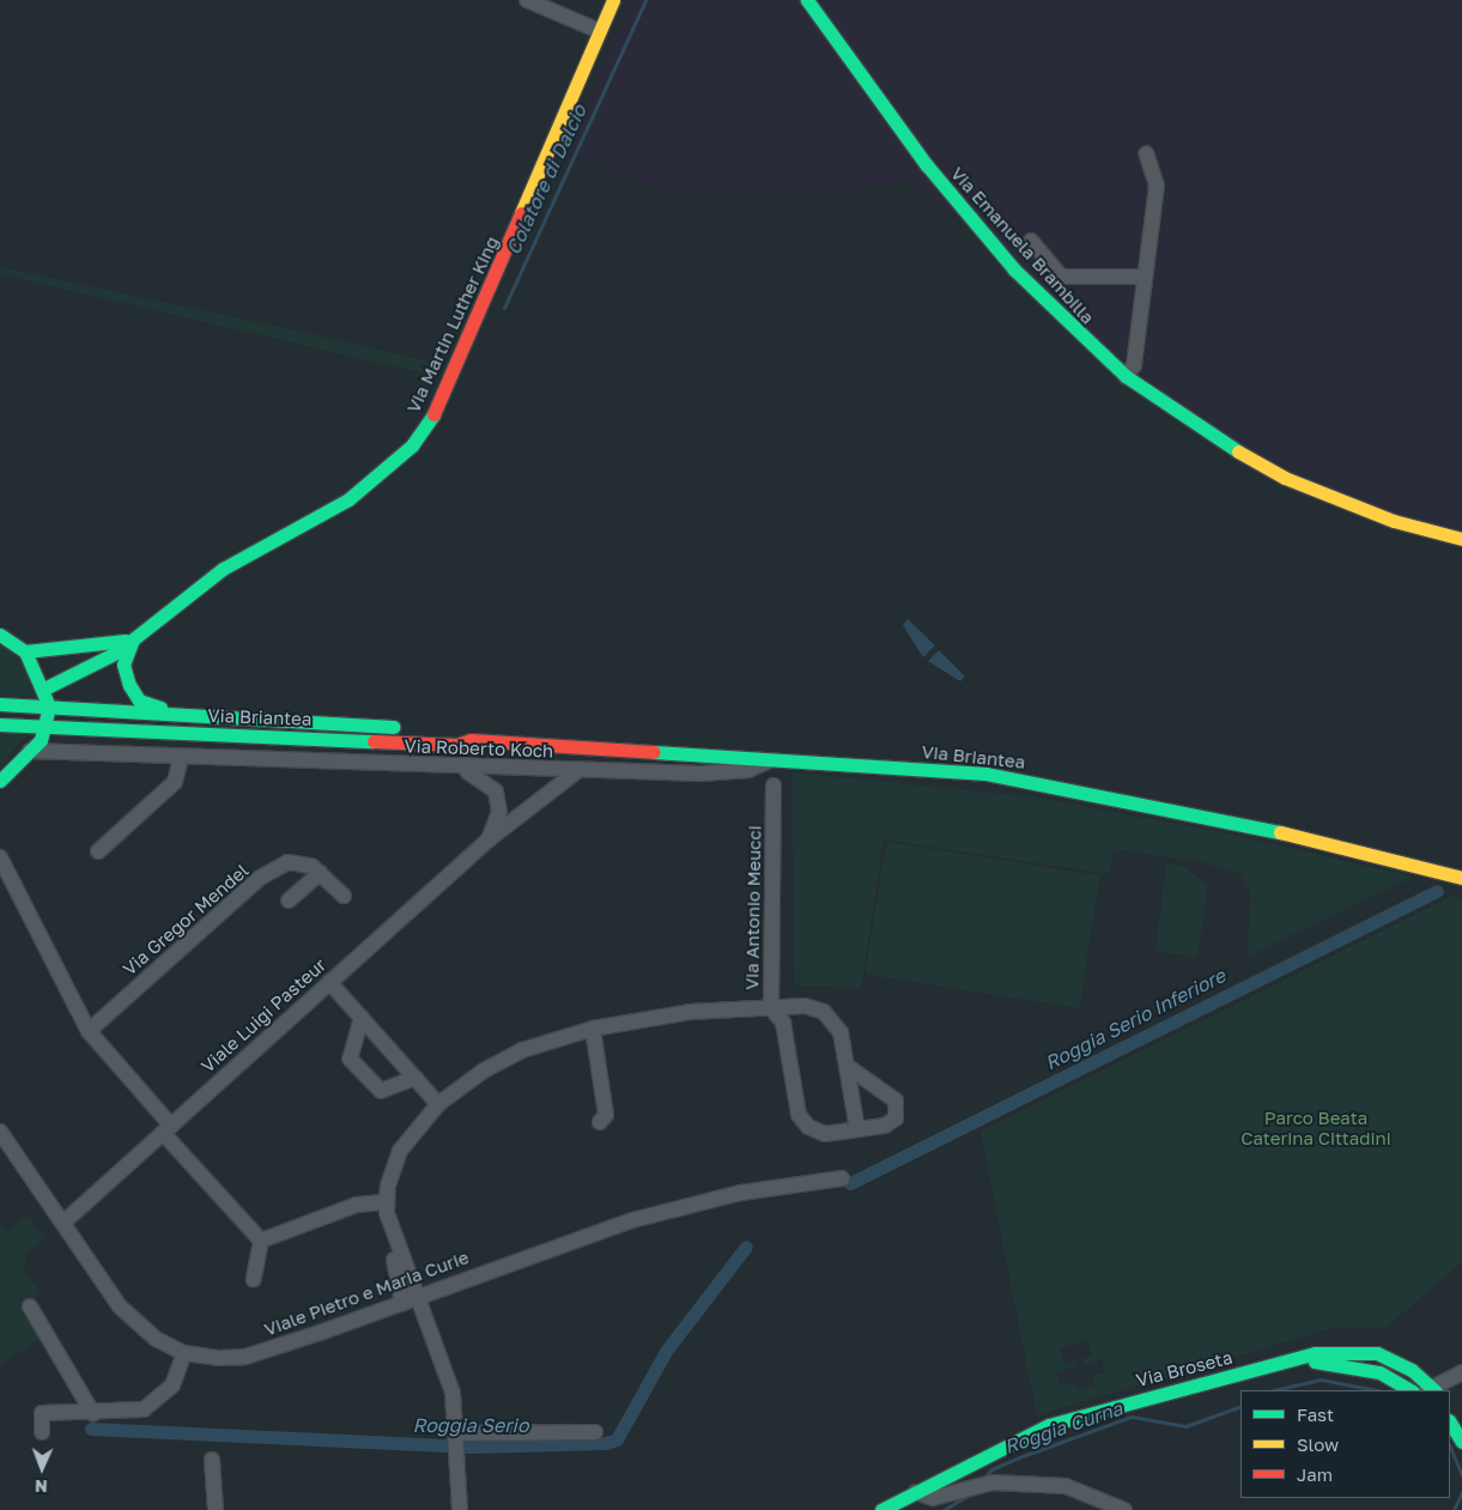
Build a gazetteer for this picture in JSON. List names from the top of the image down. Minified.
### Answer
{"streets":{"street":["Via Emanuela Brambilla","Via Martin Luther King","Via Briantea","Via Roberto Koch","Via Antonio Meucci","Via Gregor Mendel","Viale Luigi Pasteur","Viale Pietro e Maria Curie","Via Broseta"]},"crossings":[["Via Martin Luther King","Via Briantea"],["Via Briantea","Via Roberto Koch"],["Via Roberto Koch","Viale Luigi Pasteur"],["Via Antonio Meucci","Viale Pietro e Maria Curie"],["Viale Luigi Pasteur","Viale Pietro e Maria Curie"]],"water":["Colatore di Dalcio","Roggia Serio Inferiore","Roggia Serio","Roggia Curna"],"parks":["Parco Beata Caterina Cittadini"],"legend":["Fast","Slow","Jam"],"north":"bottom"}
